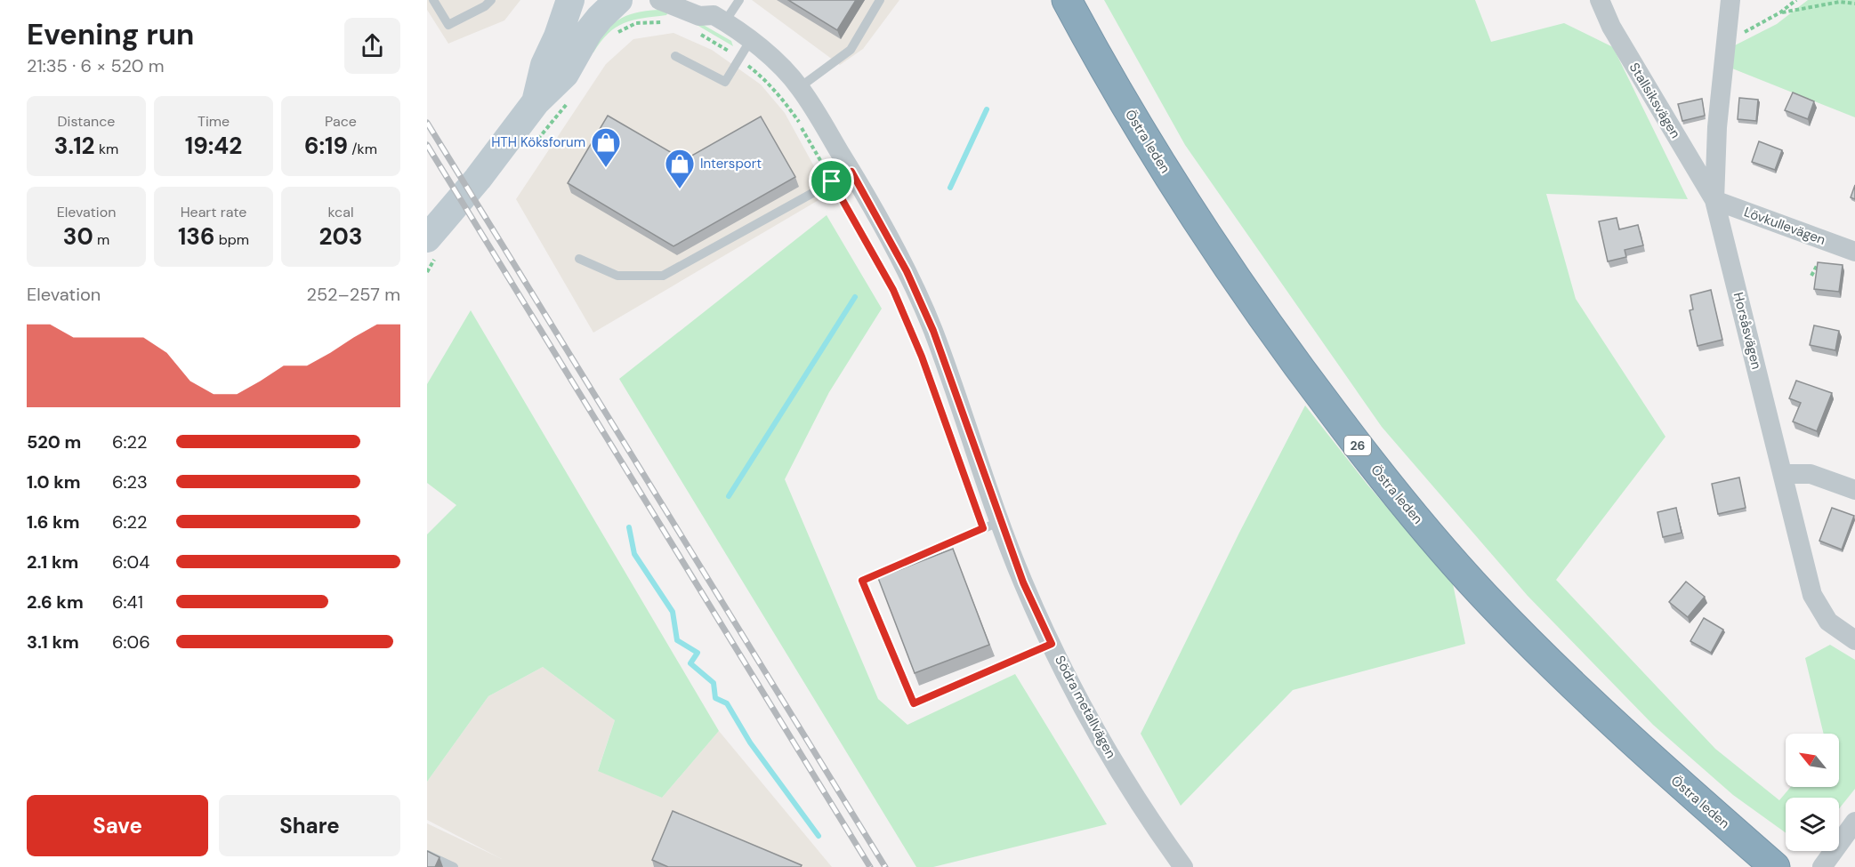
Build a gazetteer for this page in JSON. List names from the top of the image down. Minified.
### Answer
{"streets":{"highway":["Östra leden","26"],"street":["Stallsiksvägen","Lövkullevägen","Horsåsvägen","Södra metallvägen"]},"crossings":[["Stallsiksvägen","Lövkullevägen"],["Stallsiksvägen","Horsåsvägen"],["Lövkullevägen","Horsåsvägen"]],"places":{"shop":["HTH Köksforum","Intersport"]},"north":"top left","page":{"heading":["Evening run","21:35 · 6 × 520 m"],"stats":[["Distance","3.12 km"],["Time","19:42"],["Pace","6:19 /km"],["Elevation","30 m"],["Heart rate","136 bpm"],["kcal","203"]],"chart":["Elevation","252–257 m"],"list":[{"name":"520 m","note":"6:22"},{"name":"1.0 km","note":"6:23"},{"name":"1.6 km","note":"6:22"},{"name":"2.1 km","note":"6:04"},{"name":"2.6 km","note":"6:41"},{"name":"3.1 km","note":"6:06"}],"buttons":["Save","Share"]}}
